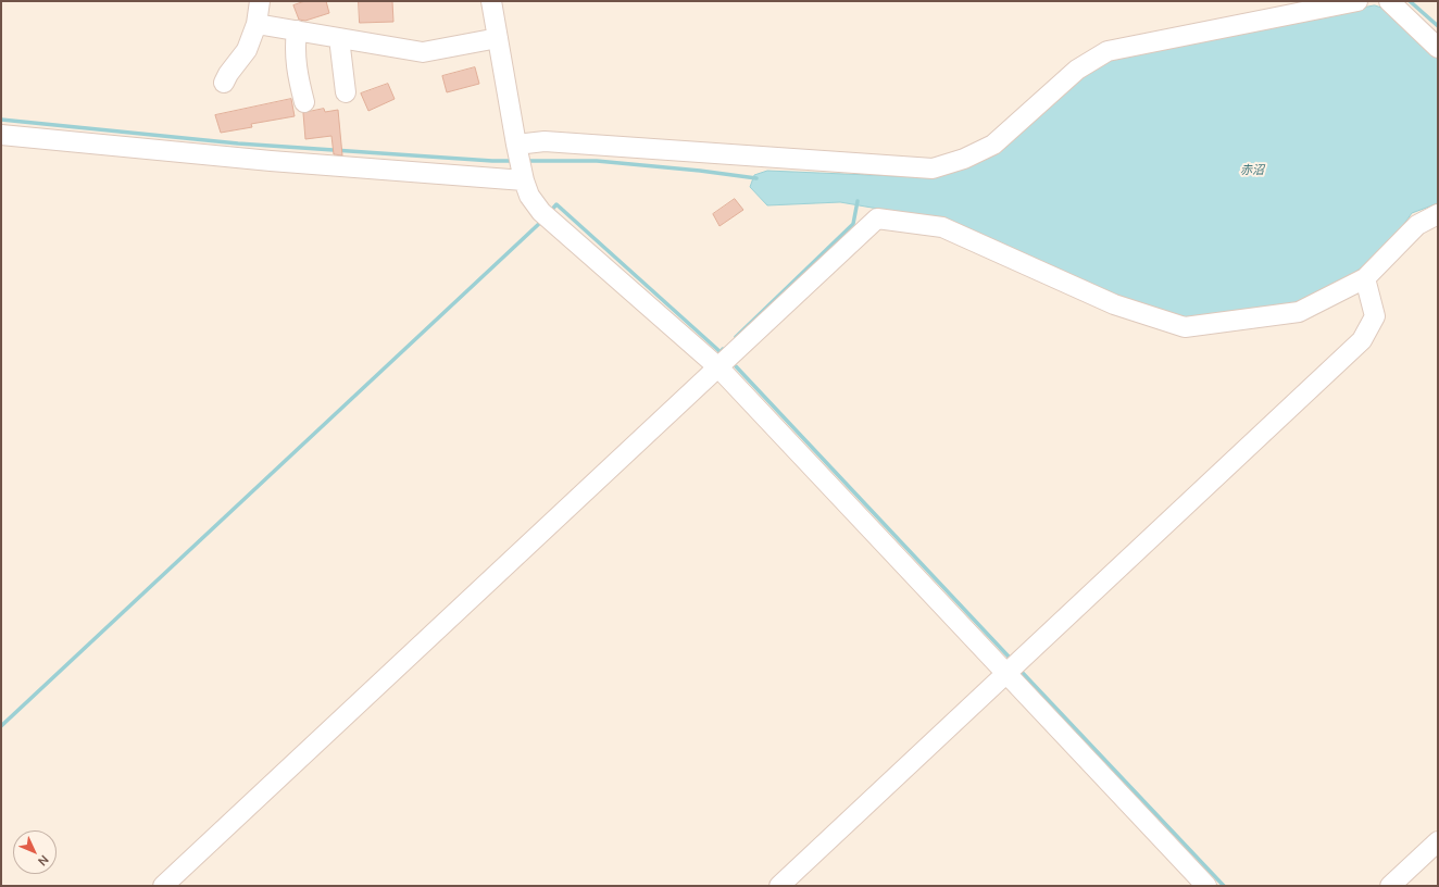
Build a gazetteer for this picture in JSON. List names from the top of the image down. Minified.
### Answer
{"water":["赤沼"],"north":"bottom right"}
